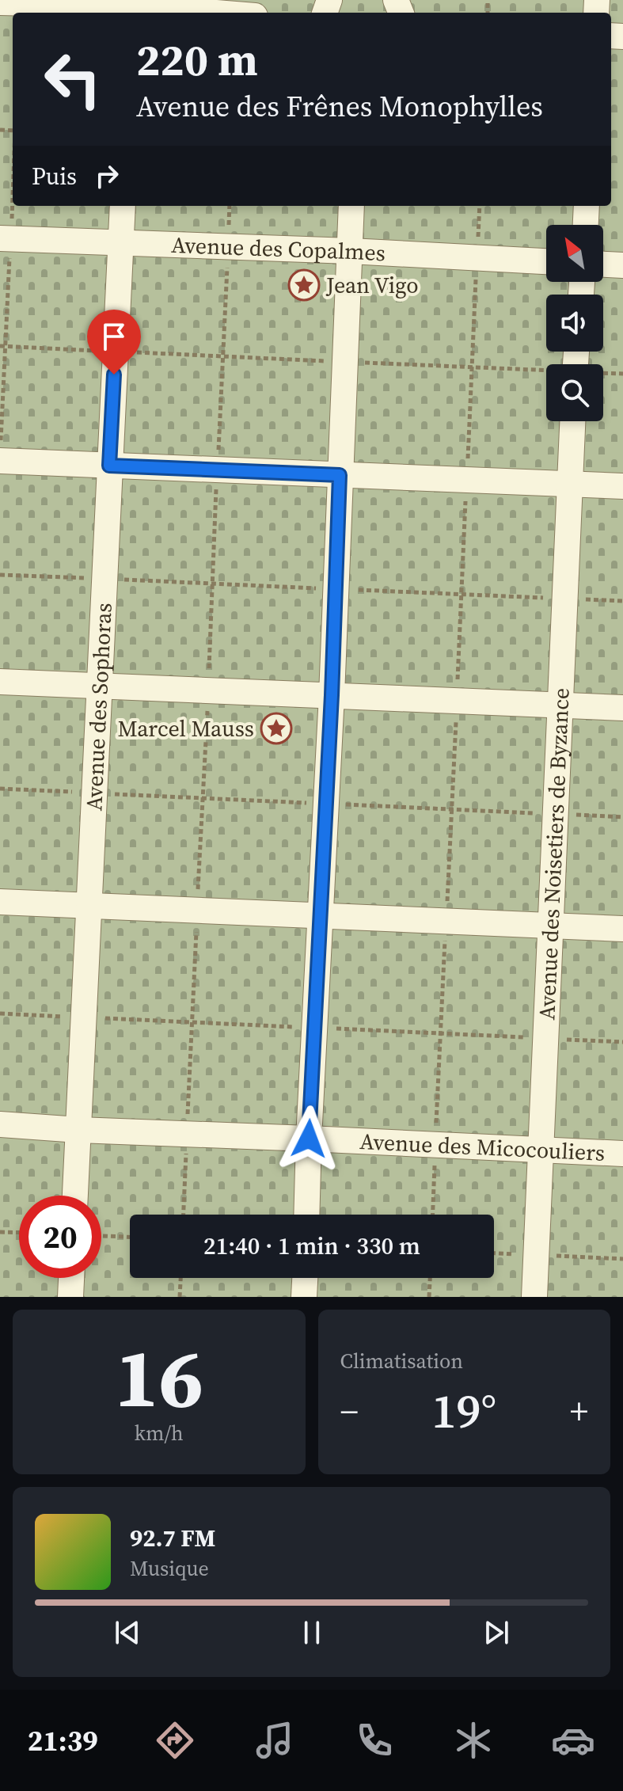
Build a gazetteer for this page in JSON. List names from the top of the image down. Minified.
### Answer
{"streets":{"lane":["Avenue des Copalmes","Avenue des Sophoras","Avenue des Noisetiers de Byzance","Avenue des Micocouliers"]},"crossings":[["Avenue des Copalmes","Avenue des Sophoras"],["Avenue des Sophoras","Avenue des Micocouliers"],["Avenue des Noisetiers de Byzance","Avenue des Micocouliers"]],"places":{"place":["Jean Vigo","Marcel Mauss"]},"north":"top left","page":{"turn":["220 m","Avenue des Frênes Monophylles"],"then":"Puis","limit":"20","trip":"21:40 · 1 min · 330 m","tile":[["16","km/h"],"Climatisation"],"heat":["−","19°","+"],"song":["92.7 FM","Musique"],"tabs":"21:39"}}
